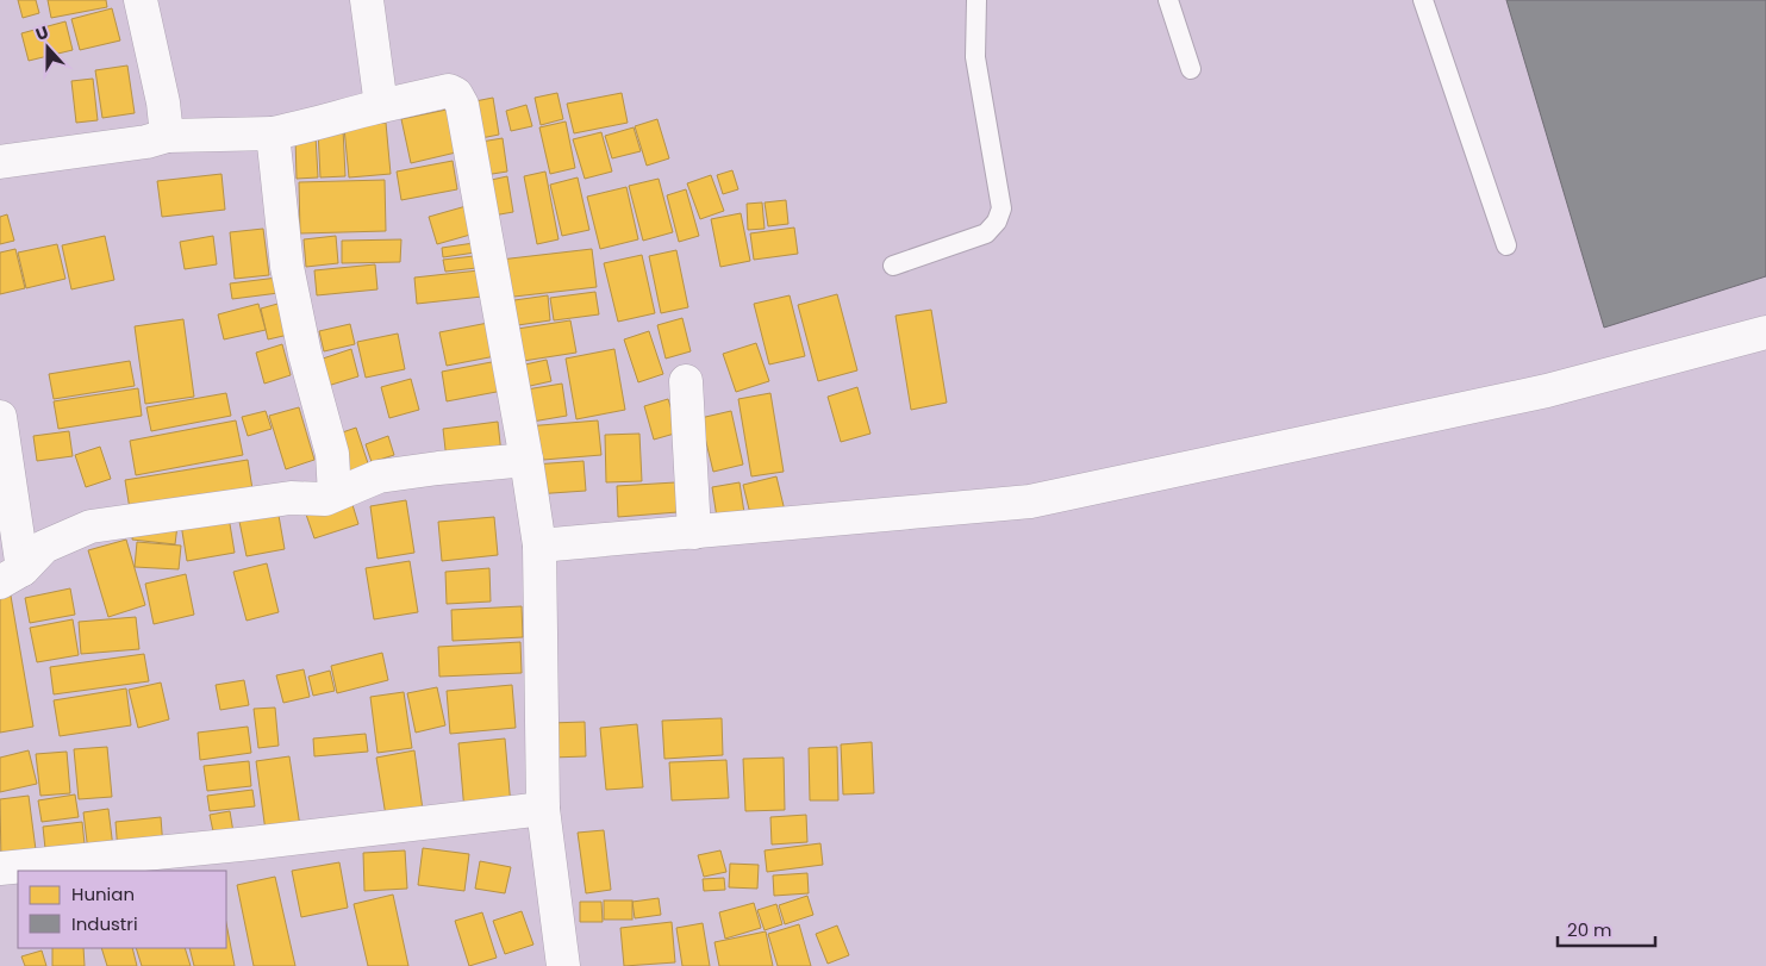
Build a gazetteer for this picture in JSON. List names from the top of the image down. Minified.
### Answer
{"legend":["Hunian","Industri"],"scale_bar":"20 m","north":"top"}
